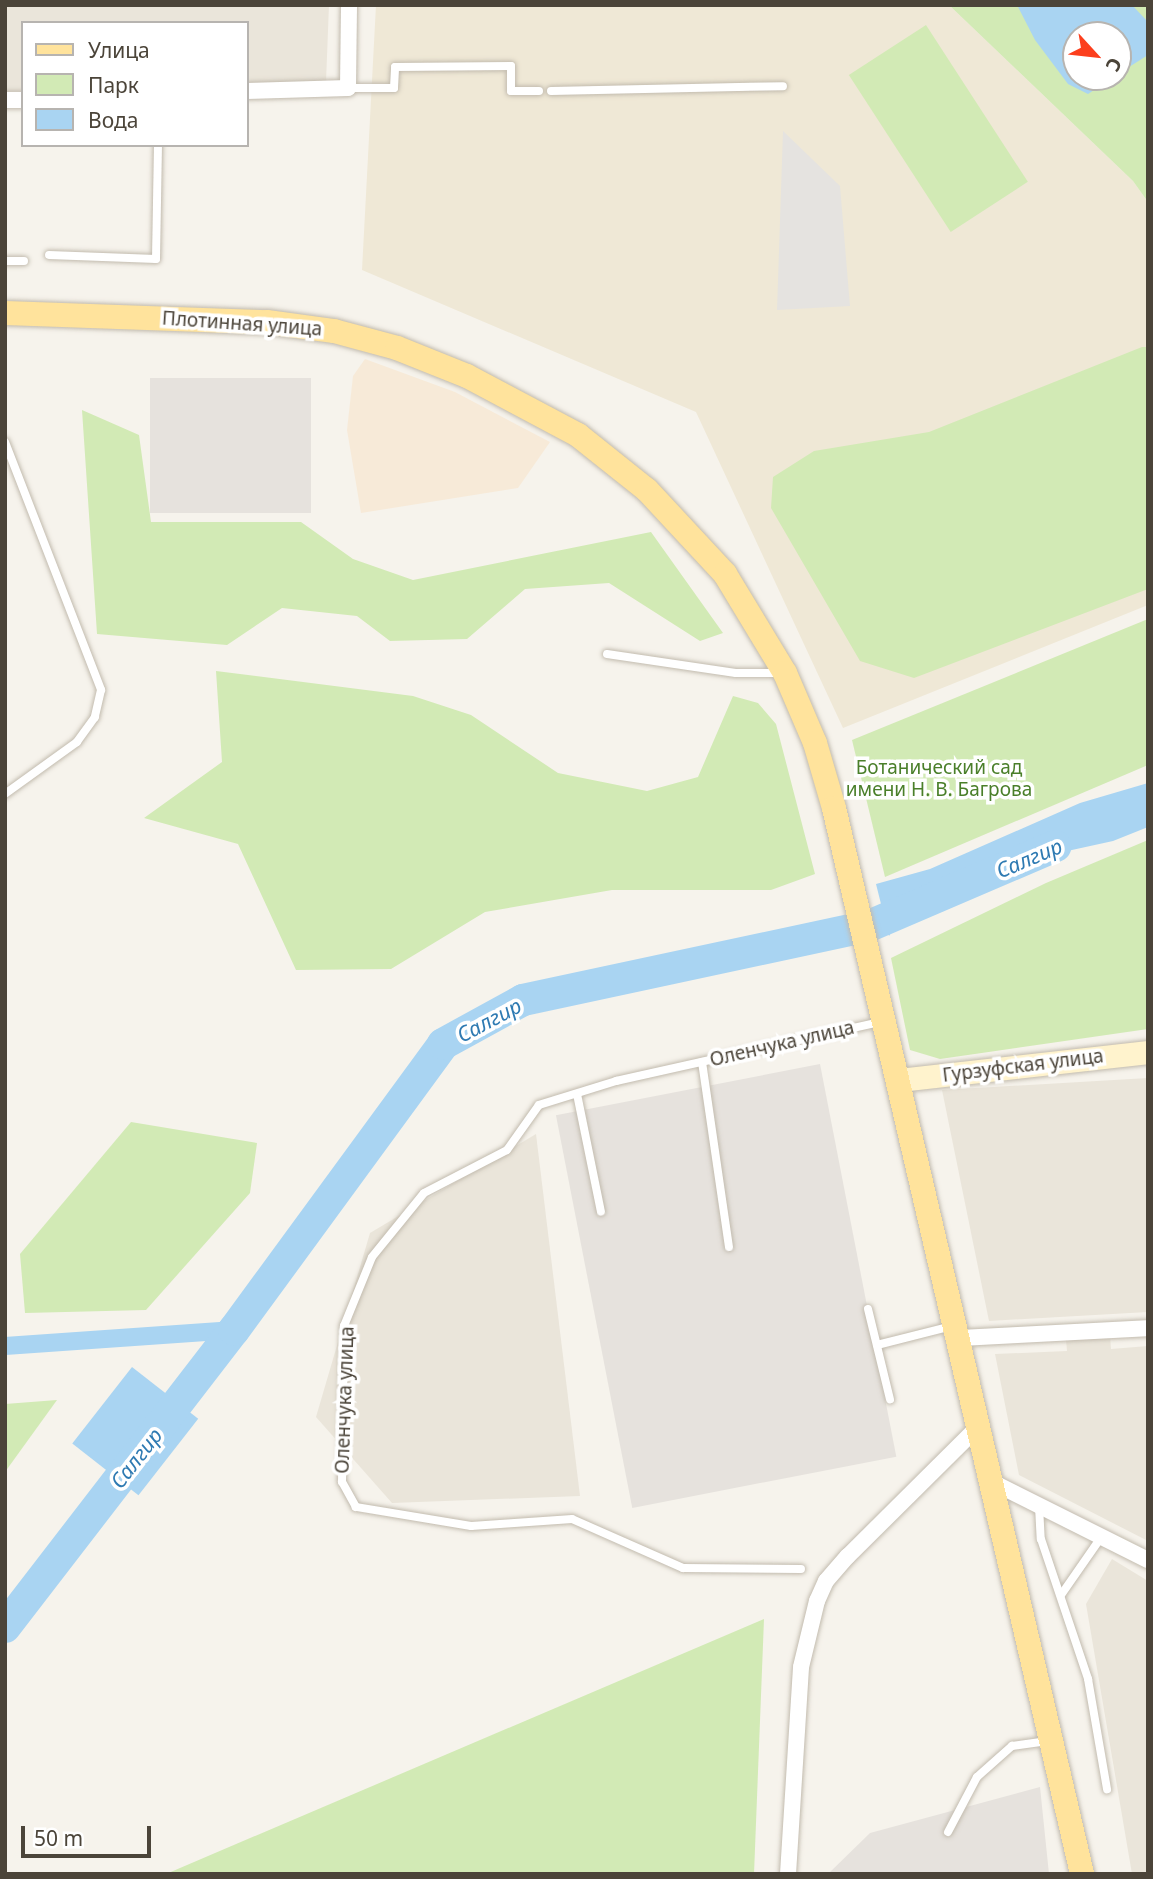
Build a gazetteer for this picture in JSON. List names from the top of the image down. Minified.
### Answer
{"streets":{"main road":["Плотинная улица","Гурзуфская улица"],"lane":["Оленчука улица"]},"crossings":[["Плотинная улица","Оленчука улица"],["Плотинная улица","Гурзуфская улица"]],"water":["Салгир"],"parks":["Ботанический сад имени Н. В. Багрова"],"legend":["Улица","Парк","Вода"],"scale_bar":"50 m","north":"bottom right"}
